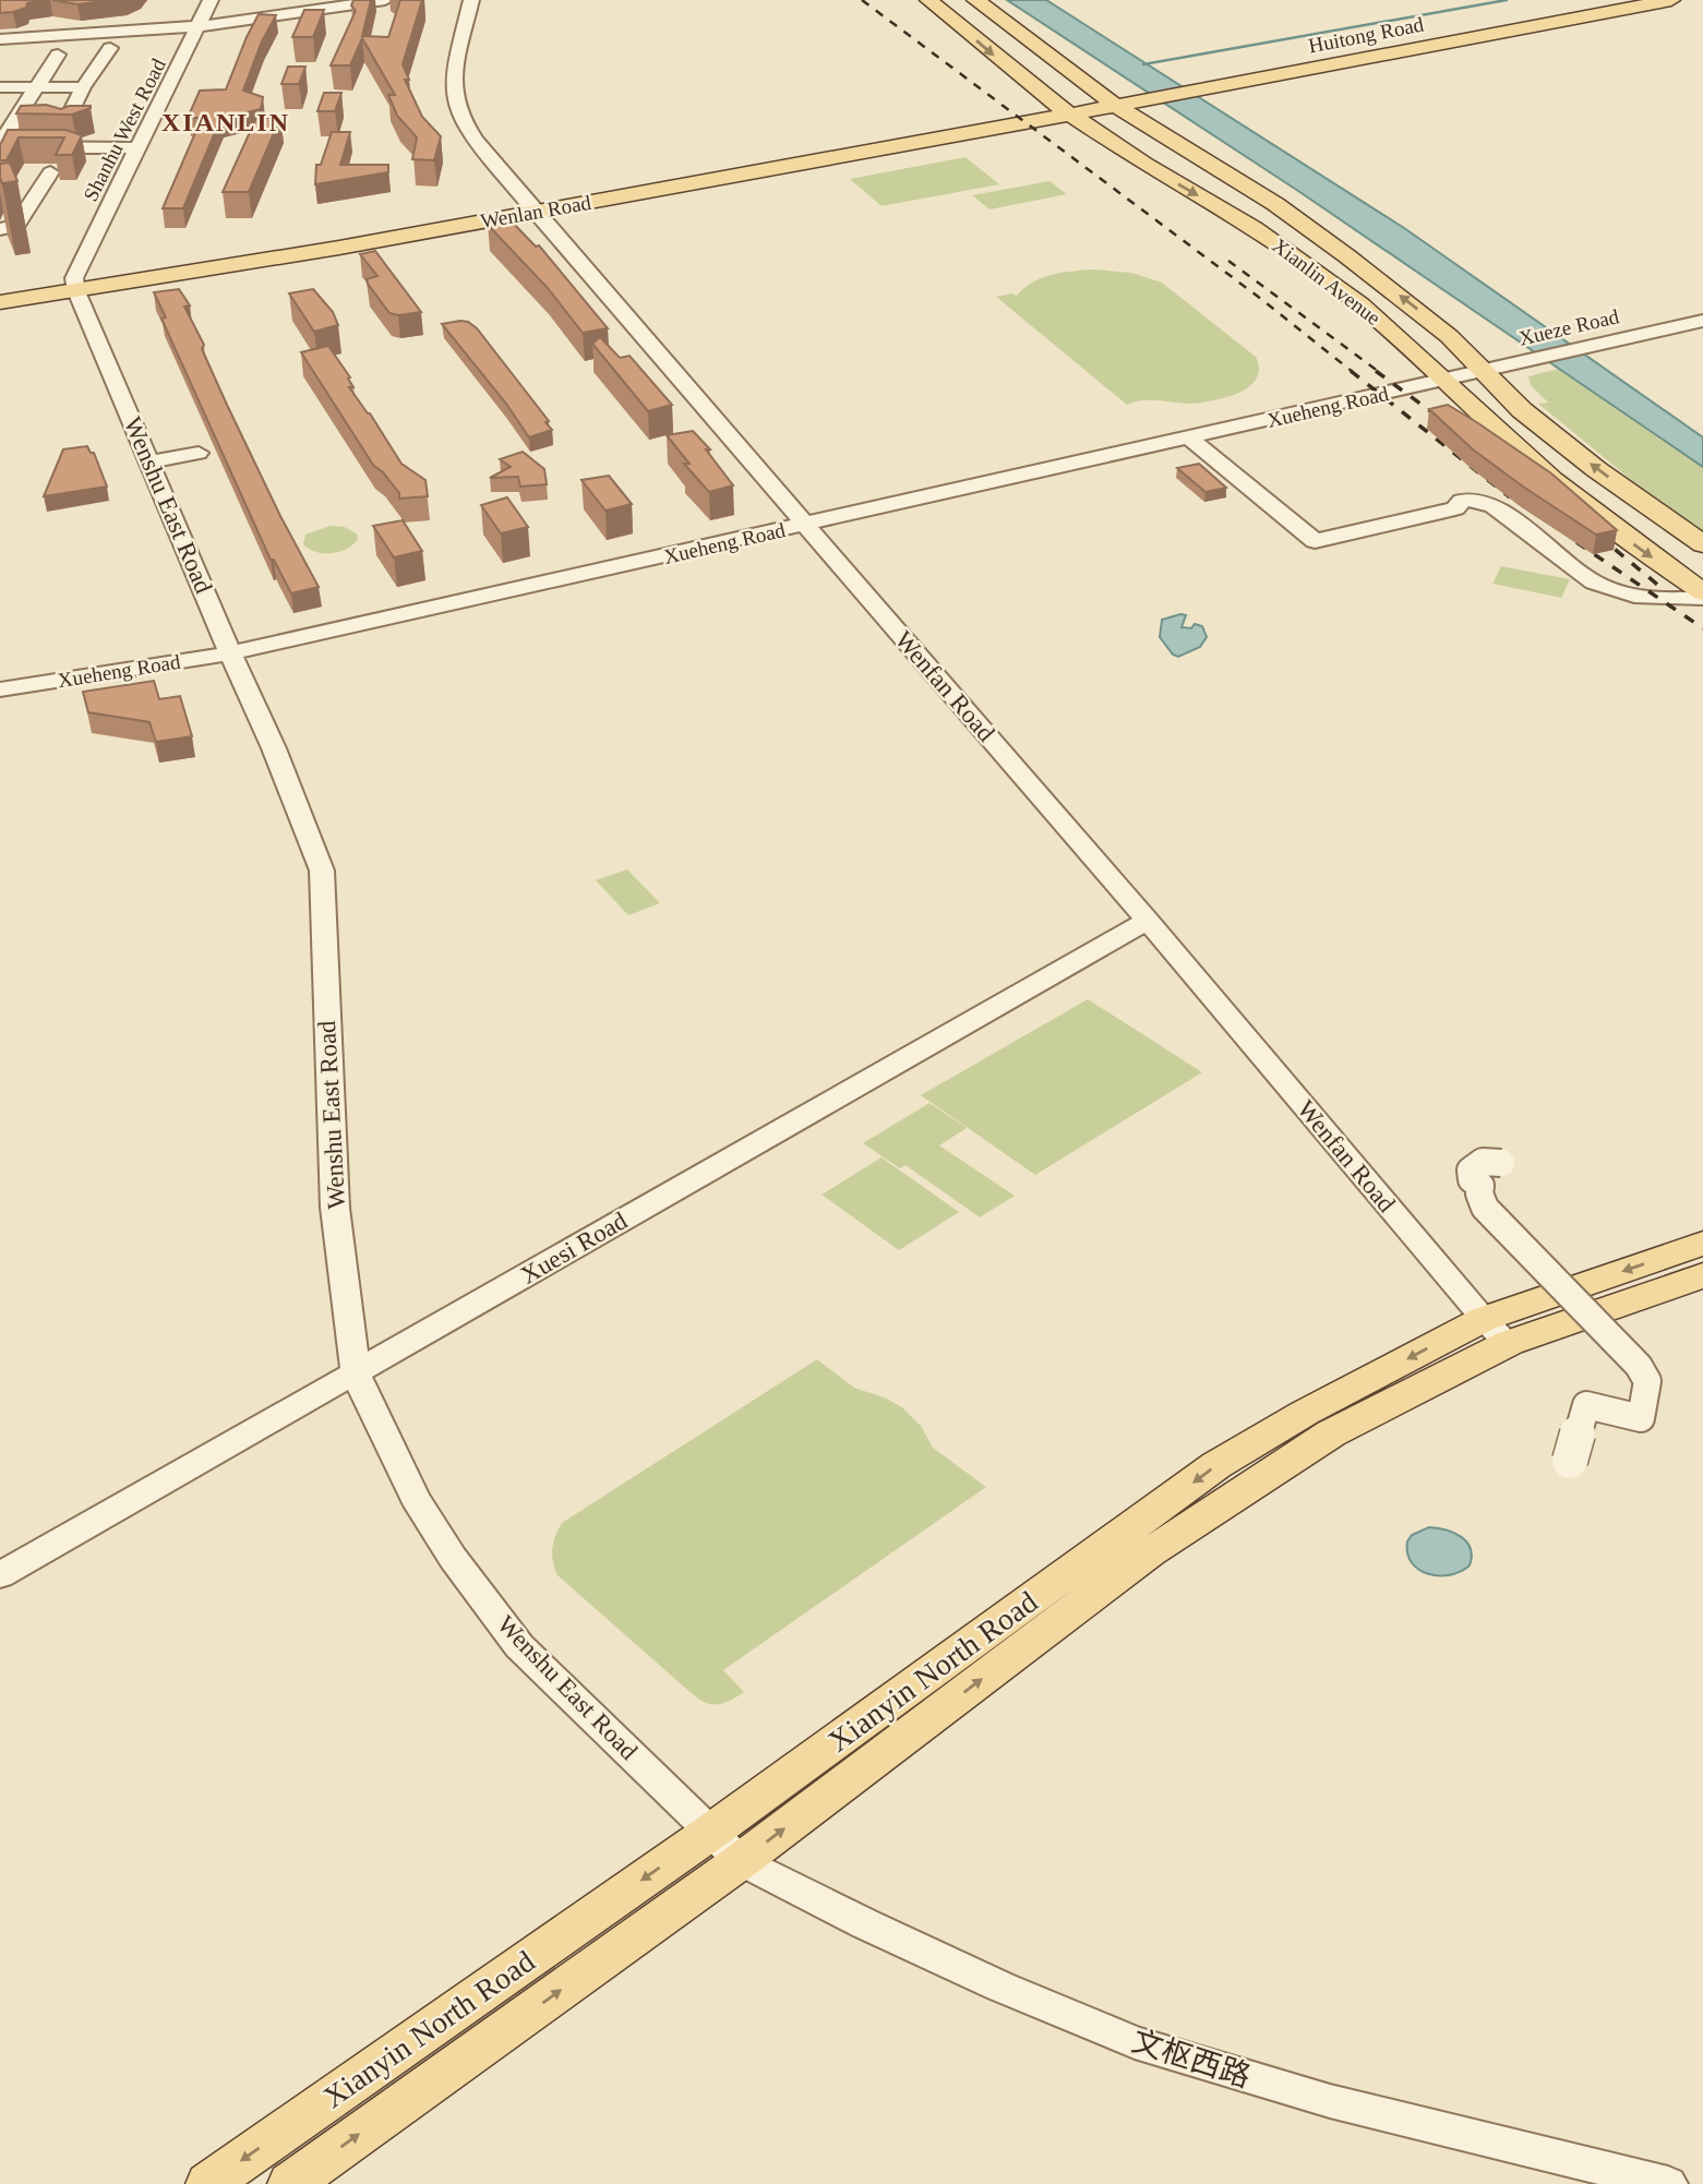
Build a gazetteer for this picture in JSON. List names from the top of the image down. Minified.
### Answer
{"streets":{"main road":["Huitong Road","Wenlan Road","Xianlin Avenue","Xianyin North Road"],"street":["Shanhu West Road","Xueze Road","Xueheng Road","Wenshu East Road","Wenfan Road","Xuesi Road","文枢西路"]},"crossings":[["Huitong Road","Wenlan Road"],["Huitong Road","Xianlin Avenue"],["Shanhu West Road","Wenlan Road"],["Shanhu West Road","Wenshu East Road"],["Wenlan Road","Xianlin Avenue"],["Wenlan Road","Wenshu East Road"],["Wenlan Road","Wenfan Road"],["Xianlin Avenue","Xueze Road"],["Xianlin Avenue","Xueheng Road"],["Xueze Road","Xueheng Road"],["Xueheng Road","Wenshu East Road"],["Xueheng Road","Wenfan Road"],["Wenshu East Road","Xuesi Road"],["Wenshu East Road","Xianyin North Road"],["Wenshu East Road","文枢西路"],["Wenfan Road","Xuesi Road"],["Wenfan Road","Xianyin North Road"],["Xianyin North Road","文枢西路"]],"districts":["XIANLIN"]}
